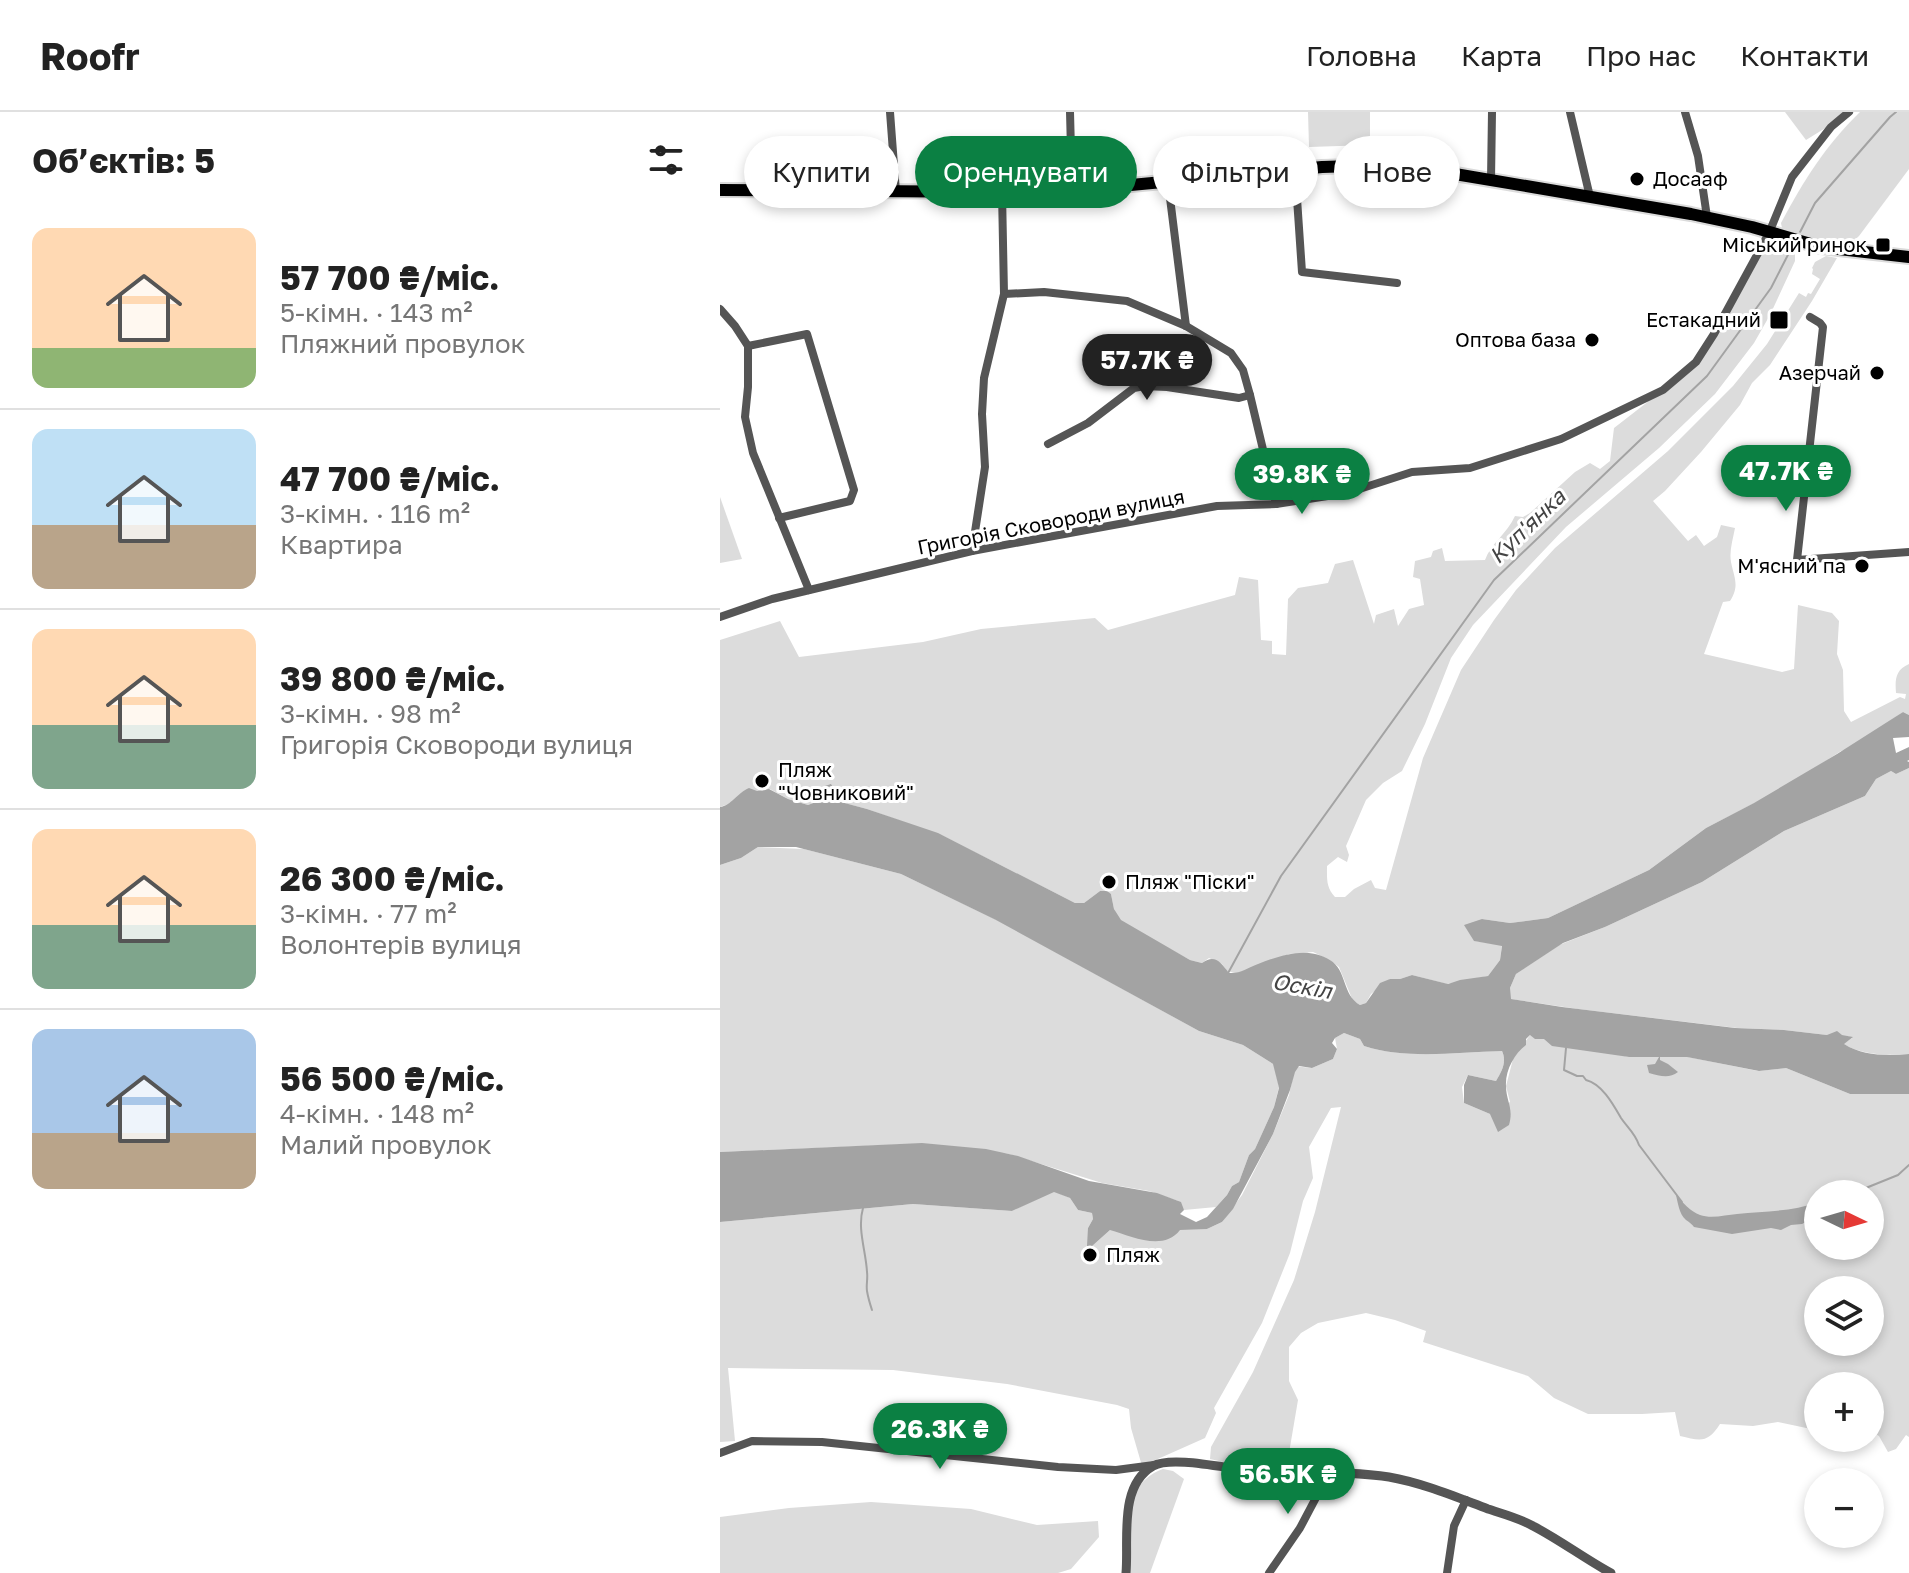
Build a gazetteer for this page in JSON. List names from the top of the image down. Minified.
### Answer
{"streets":{"street":["Григорія Сковороди вулиця"]},"water":["Куп'янка","Оскіл"],"places":{"other":["Досааф","Оптова база","Азерчай","М'ясний па","Пляж \"Човниковий\"","Пляж \"Піски\"","Пляж"],"transit":["Міський ринок","Естакадний"]},"north":"right","page":{"header":"Roofr","nav":["Головна","Карта","Про нас","Контакти"],"heading":"Об’єктів: 5","chip":["Купити","Орендувати","Фільтри","Нове"],"list":[{"name":"57 700 ₴/міс.","note":"5-кімн. · 143 m² · Пляжний провулок"},{"name":"47 700 ₴/міс.","note":"3-кімн. · 116 m² · Квартира"},{"name":"39 800 ₴/міс.","note":"3-кімн. · 98 m² · Григорія Сковороди вулиця"},{"name":"26 300 ₴/міс.","note":"3-кімн. · 77 m² · Волонтерів вулиця"},{"name":"56 500 ₴/міс.","note":"4-кімн. · 148 m² · Малий провулок"}],"price":["57.7K ₴","47.7K ₴","39.8K ₴","26.3K ₴","56.5K ₴"],"map_buttons":["+","−"]}}
